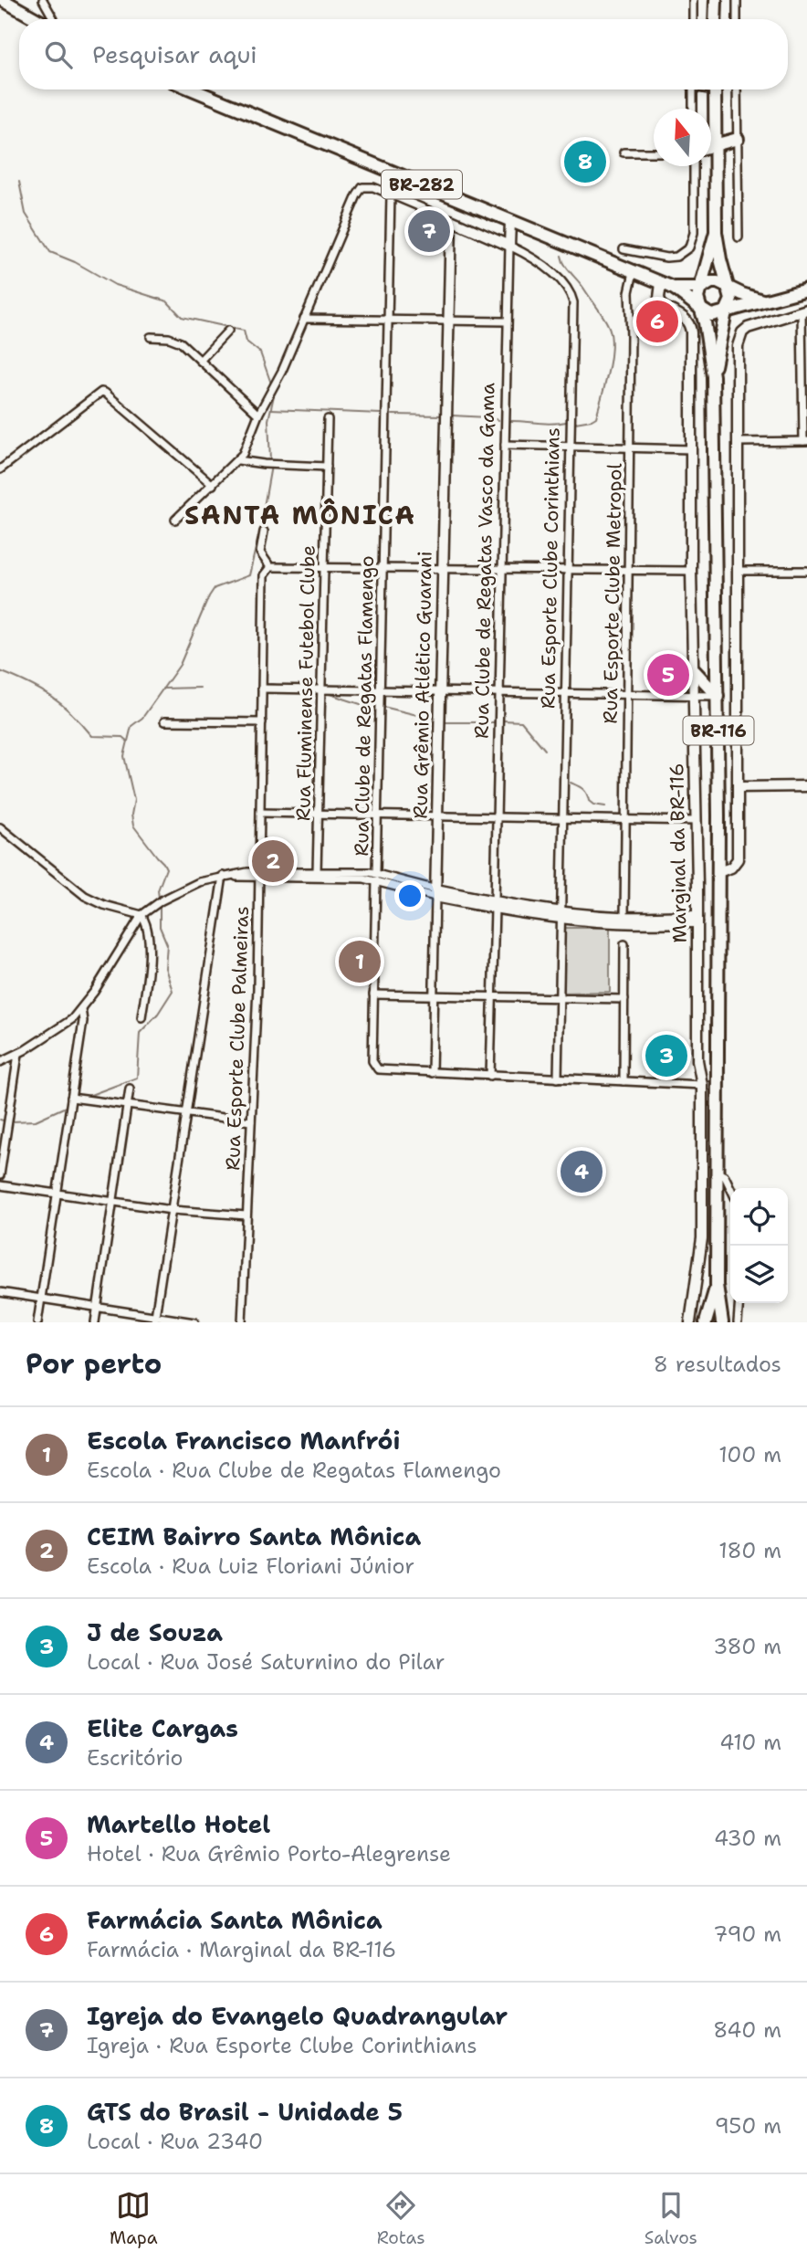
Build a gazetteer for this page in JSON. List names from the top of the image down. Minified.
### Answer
{"streets":{"highway":["BR-282","BR-116"],"street":["Rua Clube de Regatas Vasco da Gama","Rua Esporte Clube Corinthians","Rua Esporte Clube Metropol","Rua Fluminense Futebol Clube","Rua Grêmio Atlético Guarani","Rua Clube de Regatas Flamengo","Marginal da BR-116","Rua Esporte Clube Palmeiras"]},"crossings":[["BR-282","Rua Clube de Regatas Vasco da Gama"],["BR-282","Rua Esporte Clube Metropol"],["BR-282","BR-116"],["BR-282","Marginal da BR-116"],["Rua Clube de Regatas Vasco da Gama","Rua Esporte Clube Corinthians"],["Rua Esporte Clube Corinthians","Rua Grêmio Atlético Guarani"],["Rua Esporte Clube Corinthians","Rua Clube de Regatas Flamengo"],["Rua Grêmio Atlético Guarani","Rua Clube de Regatas Flamengo"],["BR-116","Marginal da BR-116"]],"districts":["SANTA MÔNICA"],"north":"top","page":{"search":"Pesquisar aqui","pins":["8","7","6","5","2","1","3","4"],"heading":["Por perto","8 resultados"],"list":[{"mark":"1","name":"Escola Francisco Manfrói","note":"Escola · Rua Clube de Regatas Flamengo","value":"100 m"},{"mark":"2","name":"CEIM Bairro Santa Mônica","note":"Escola · Rua Luiz Floriani Júnior","value":"180 m"},{"mark":"3","name":"J de Souza","note":"Local · Rua José Saturnino do Pilar","value":"380 m"},{"mark":"4","name":"Elite Cargas","note":"Escritório","value":"410 m"},{"mark":"5","name":"Martello Hotel","note":"Hotel · Rua Grêmio Porto-Alegrense","value":"430 m"},{"mark":"6","name":"Farmácia Santa Mônica","note":"Farmácia · Marginal da BR-116","value":"790 m"},{"mark":"7","name":"Igreja do Evangelo Quadrangular","note":"Igreja · Rua Esporte Clube Corinthians","value":"840 m"},{"mark":"8","name":"GTS do Brasil - Unidade 5","note":"Local · Rua 2340","value":"950 m"}],"nav":["Mapa","Rotas","Salvos"]}}
